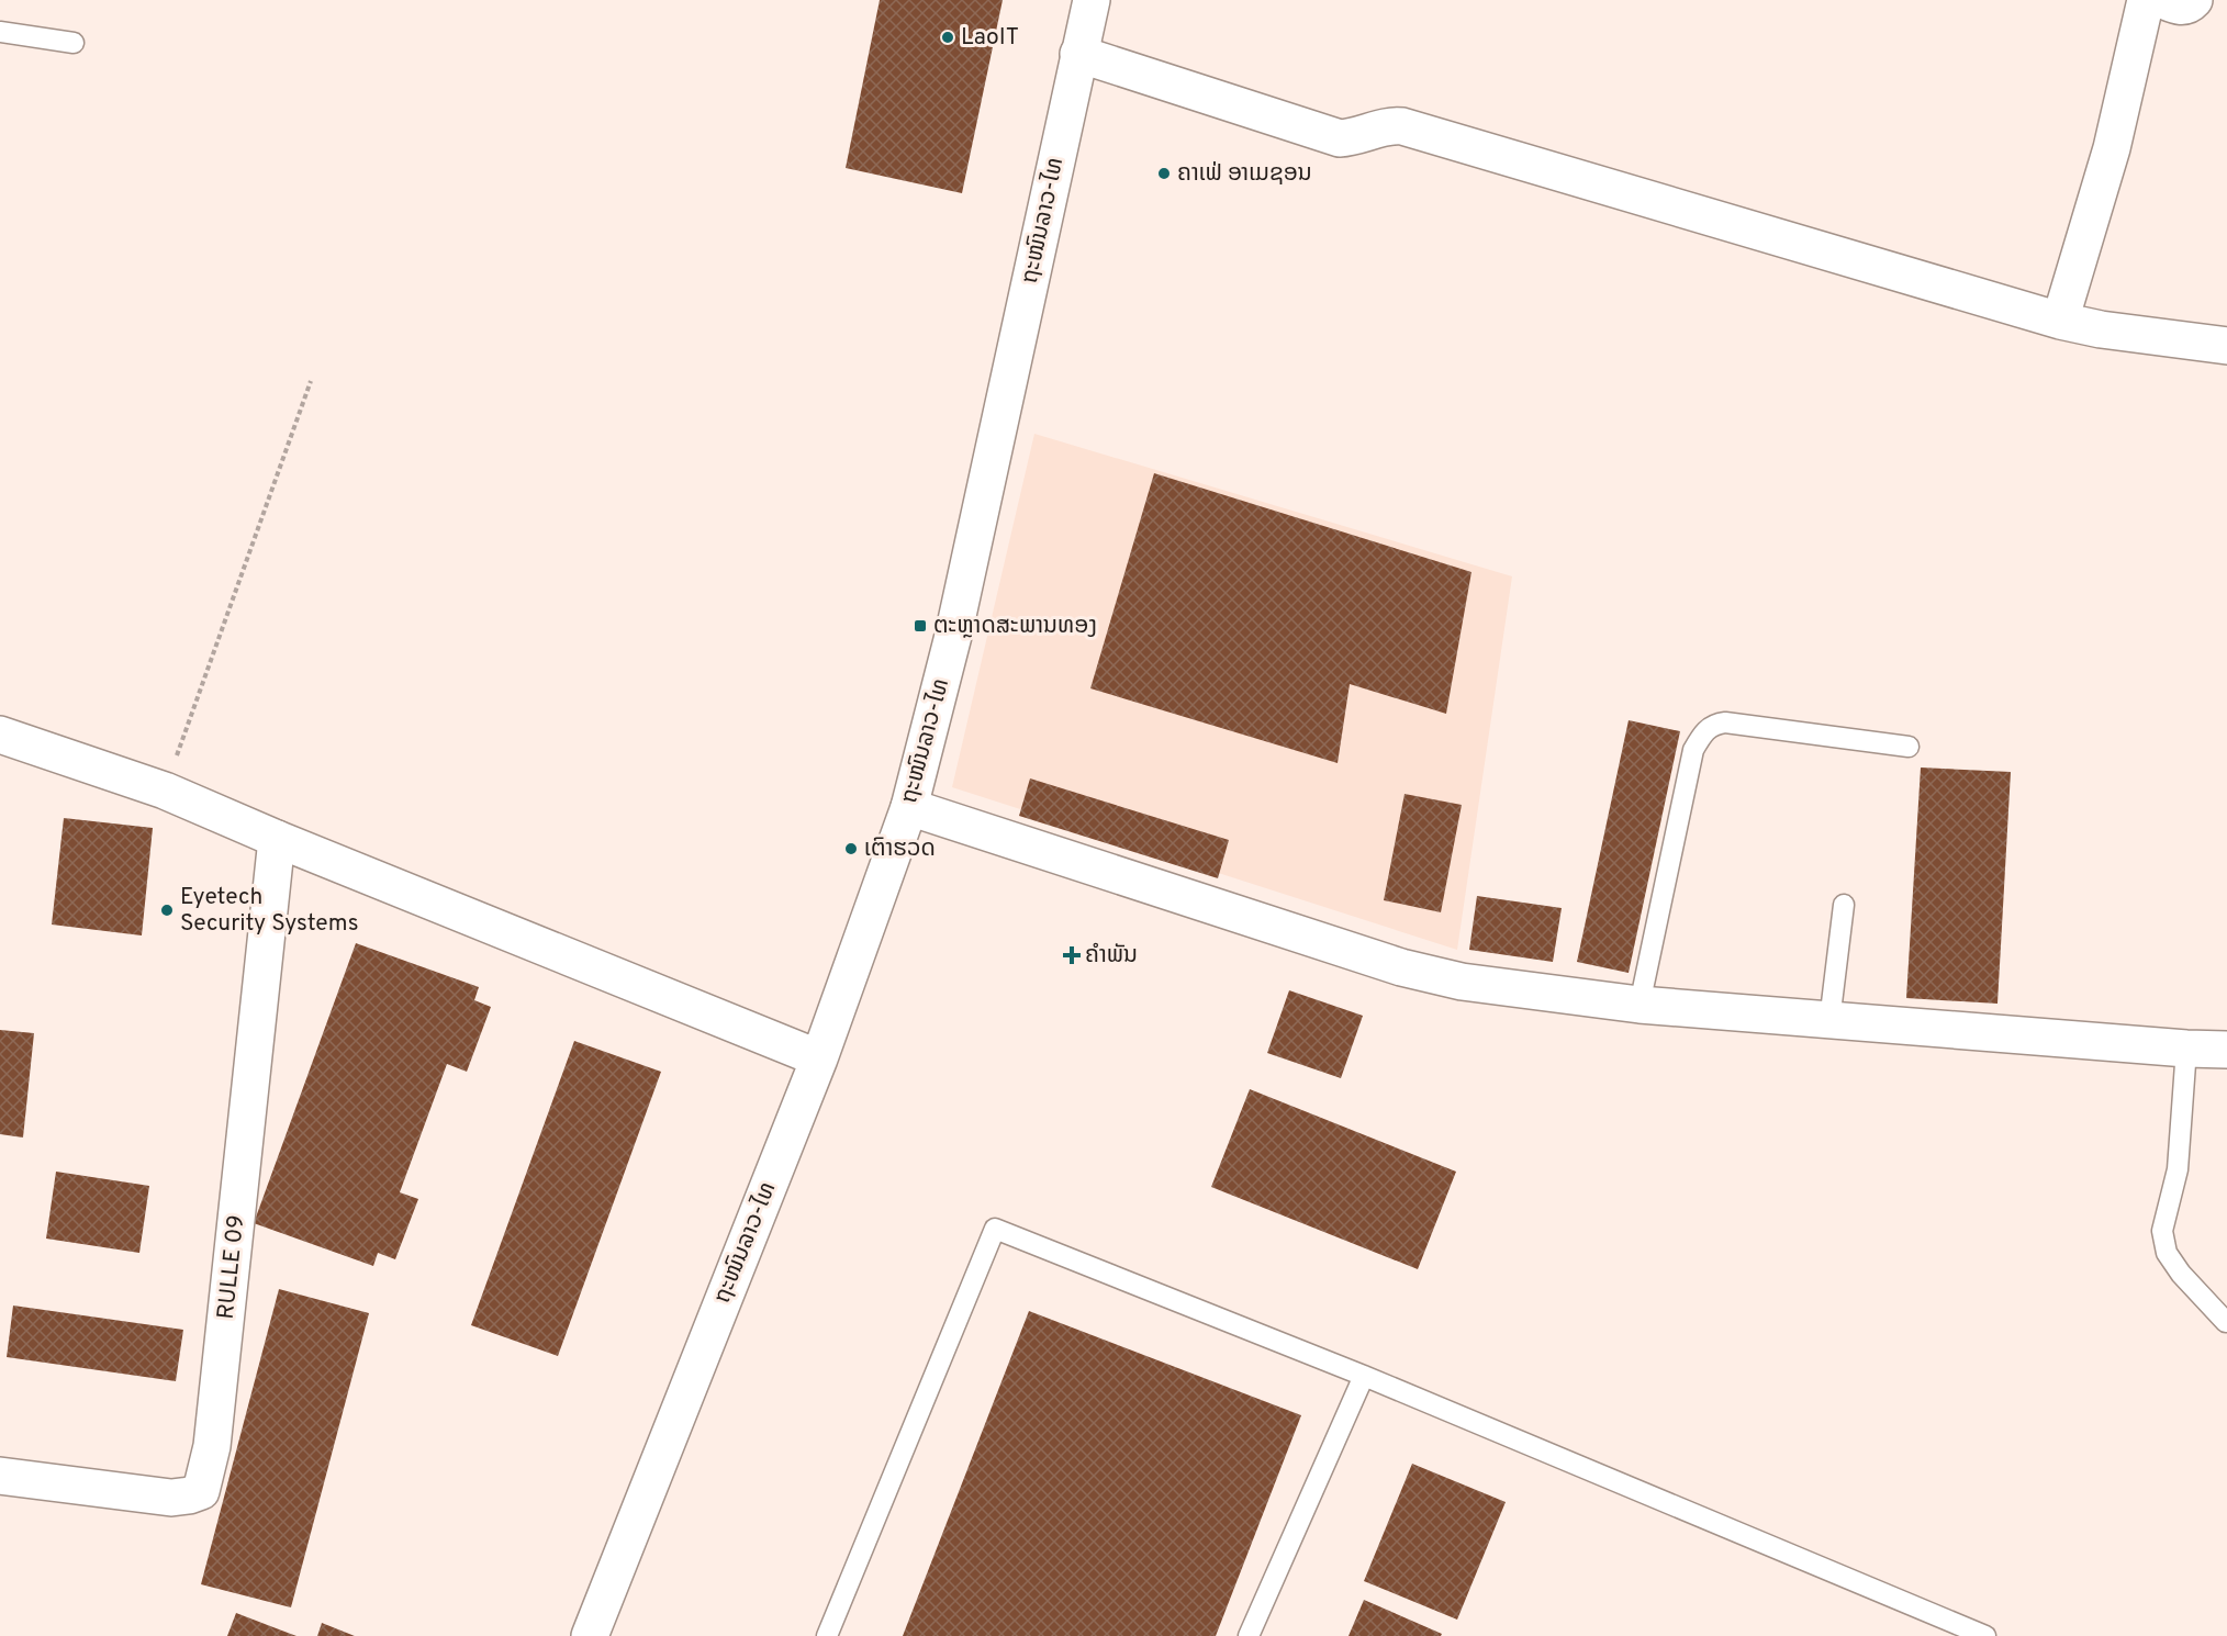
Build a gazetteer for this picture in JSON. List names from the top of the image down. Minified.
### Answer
{"streets":{"street":["ຖະໜົນລາວ-ໄທ","RULLE 09"]},"places":{"other":["LaoIT","ຄາເຟ່ ອາເມຊອນ","ເຕົາຮວດ","Eyetech Security Systems"],"transit":["ຕະຫຼາດສະພານທອງ"],"health":["ຄໍາພັນ"]}}
